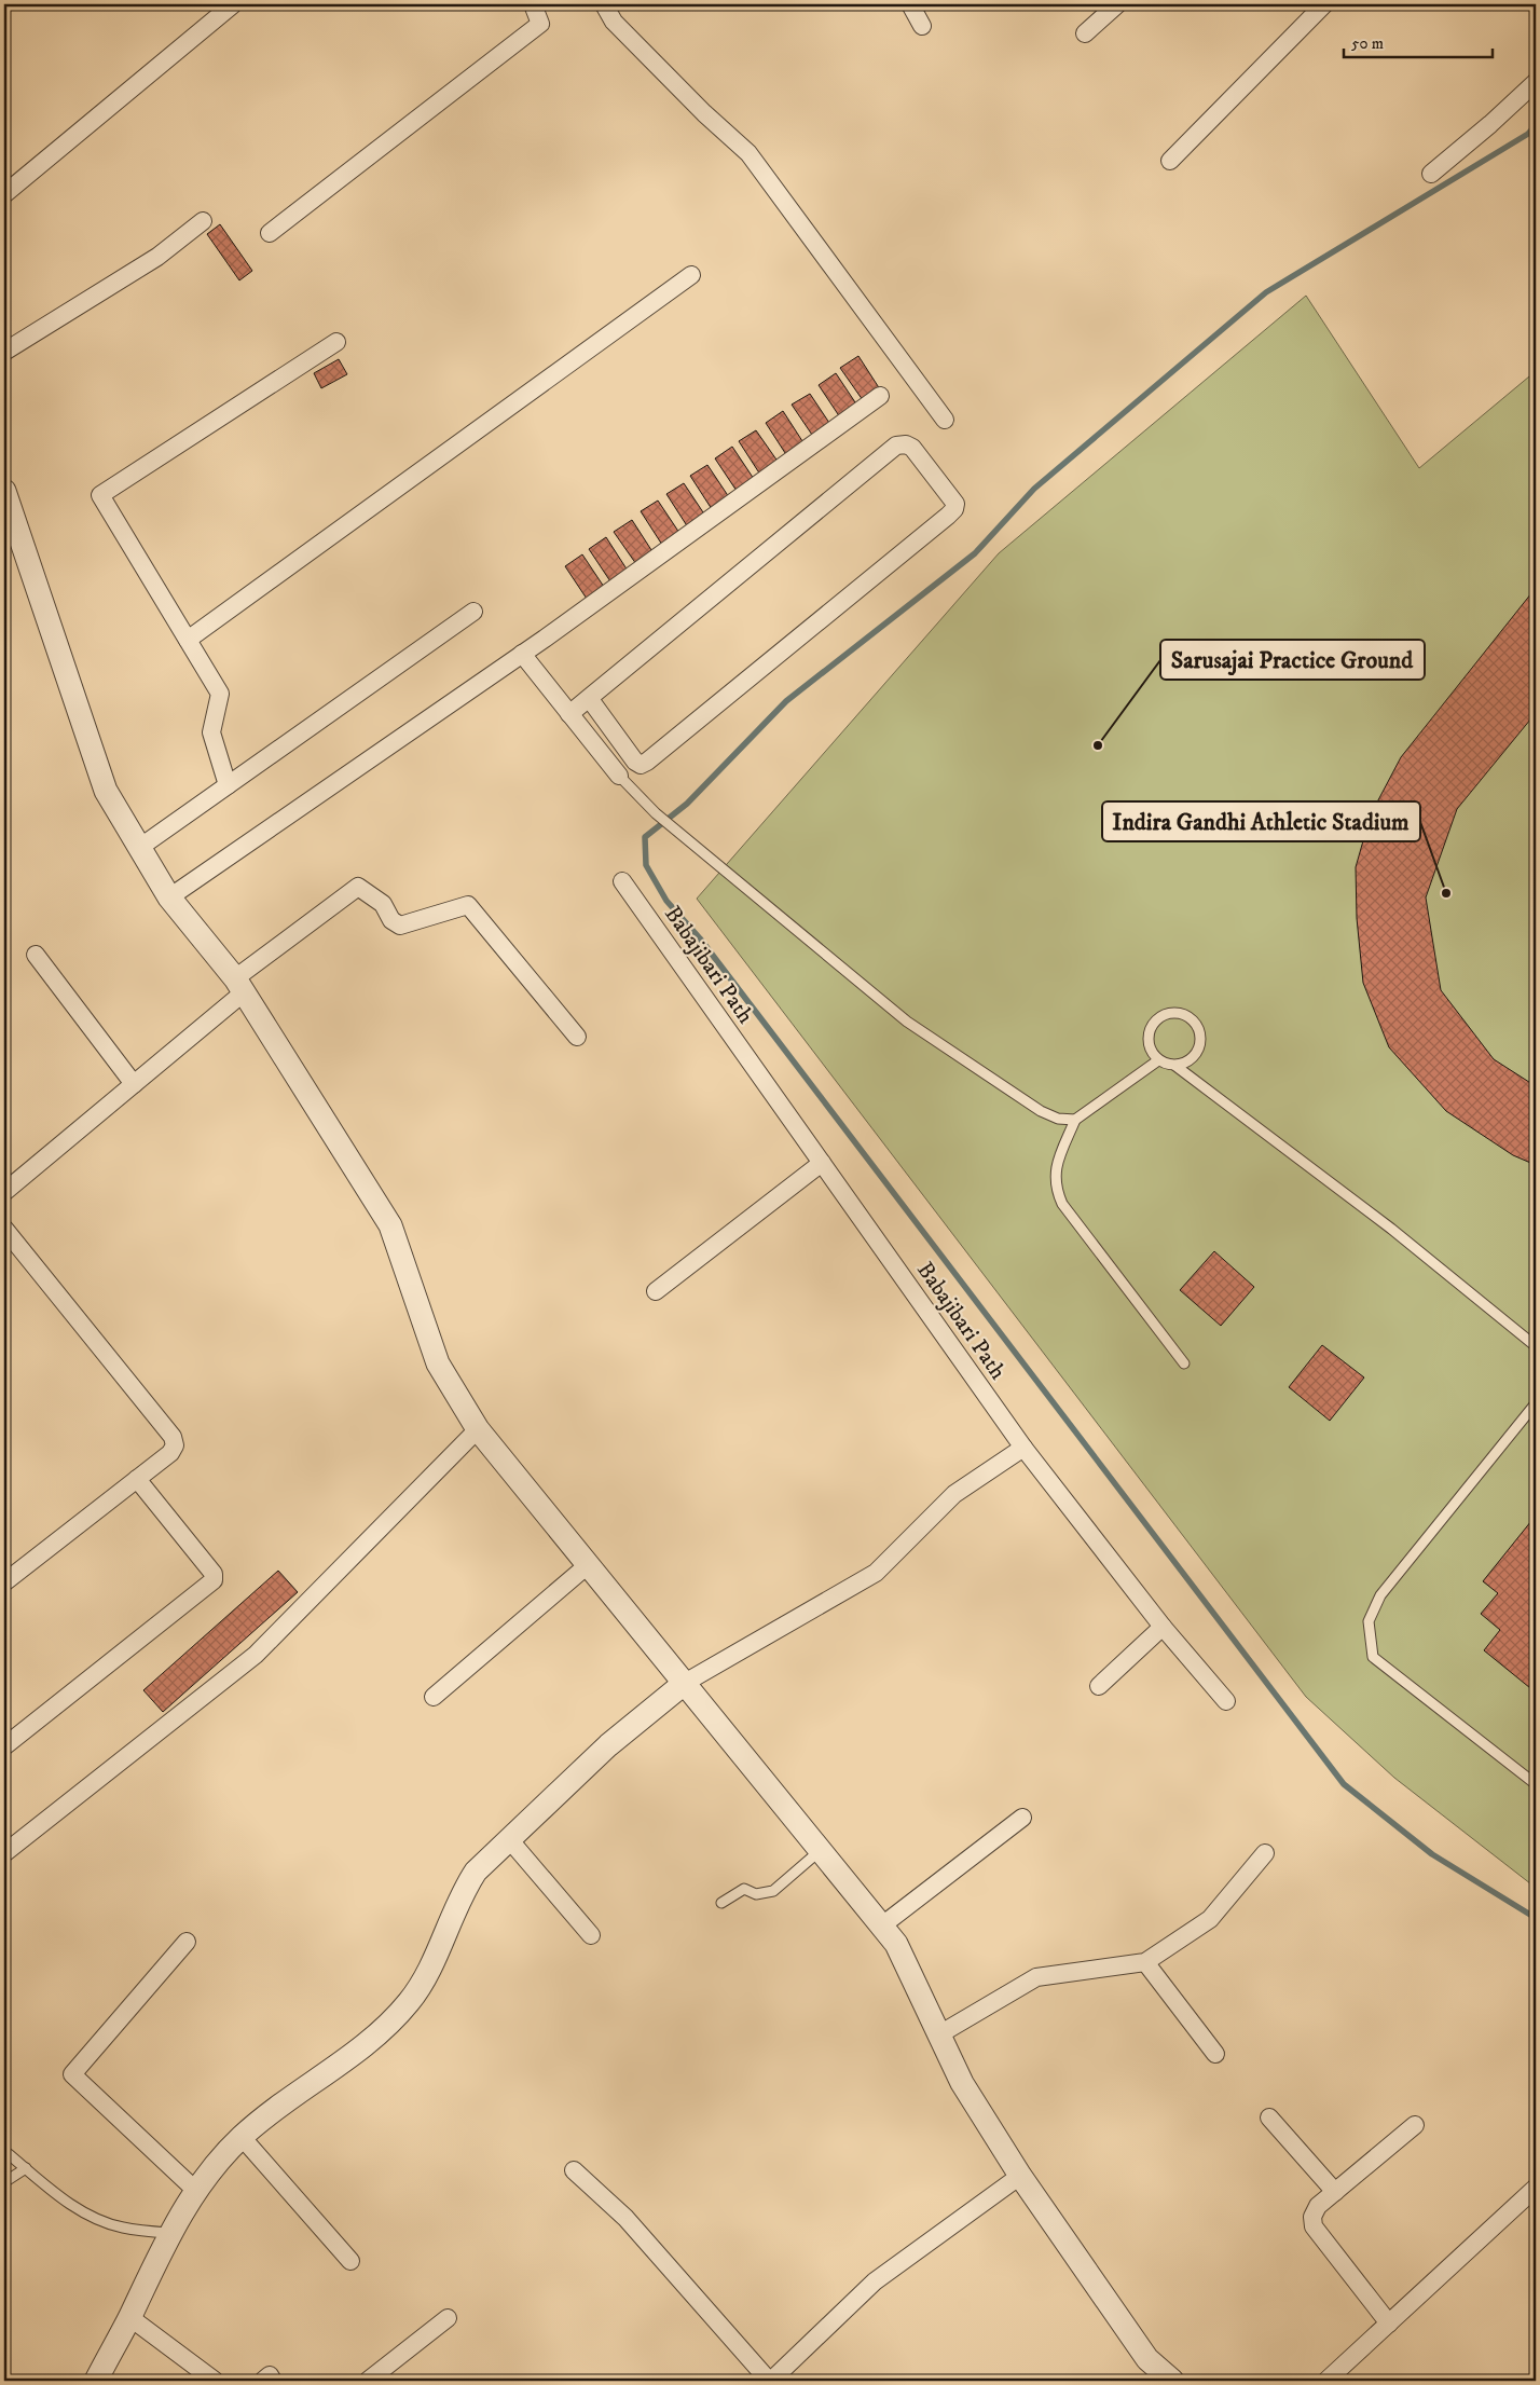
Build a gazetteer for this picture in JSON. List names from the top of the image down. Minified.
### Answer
{"streets":{"street":["Babajibari Path"]},"places":["Sarusajai Practice Ground","Indira Gandhi Athletic Stadium"],"scale_bar":"50 m"}
